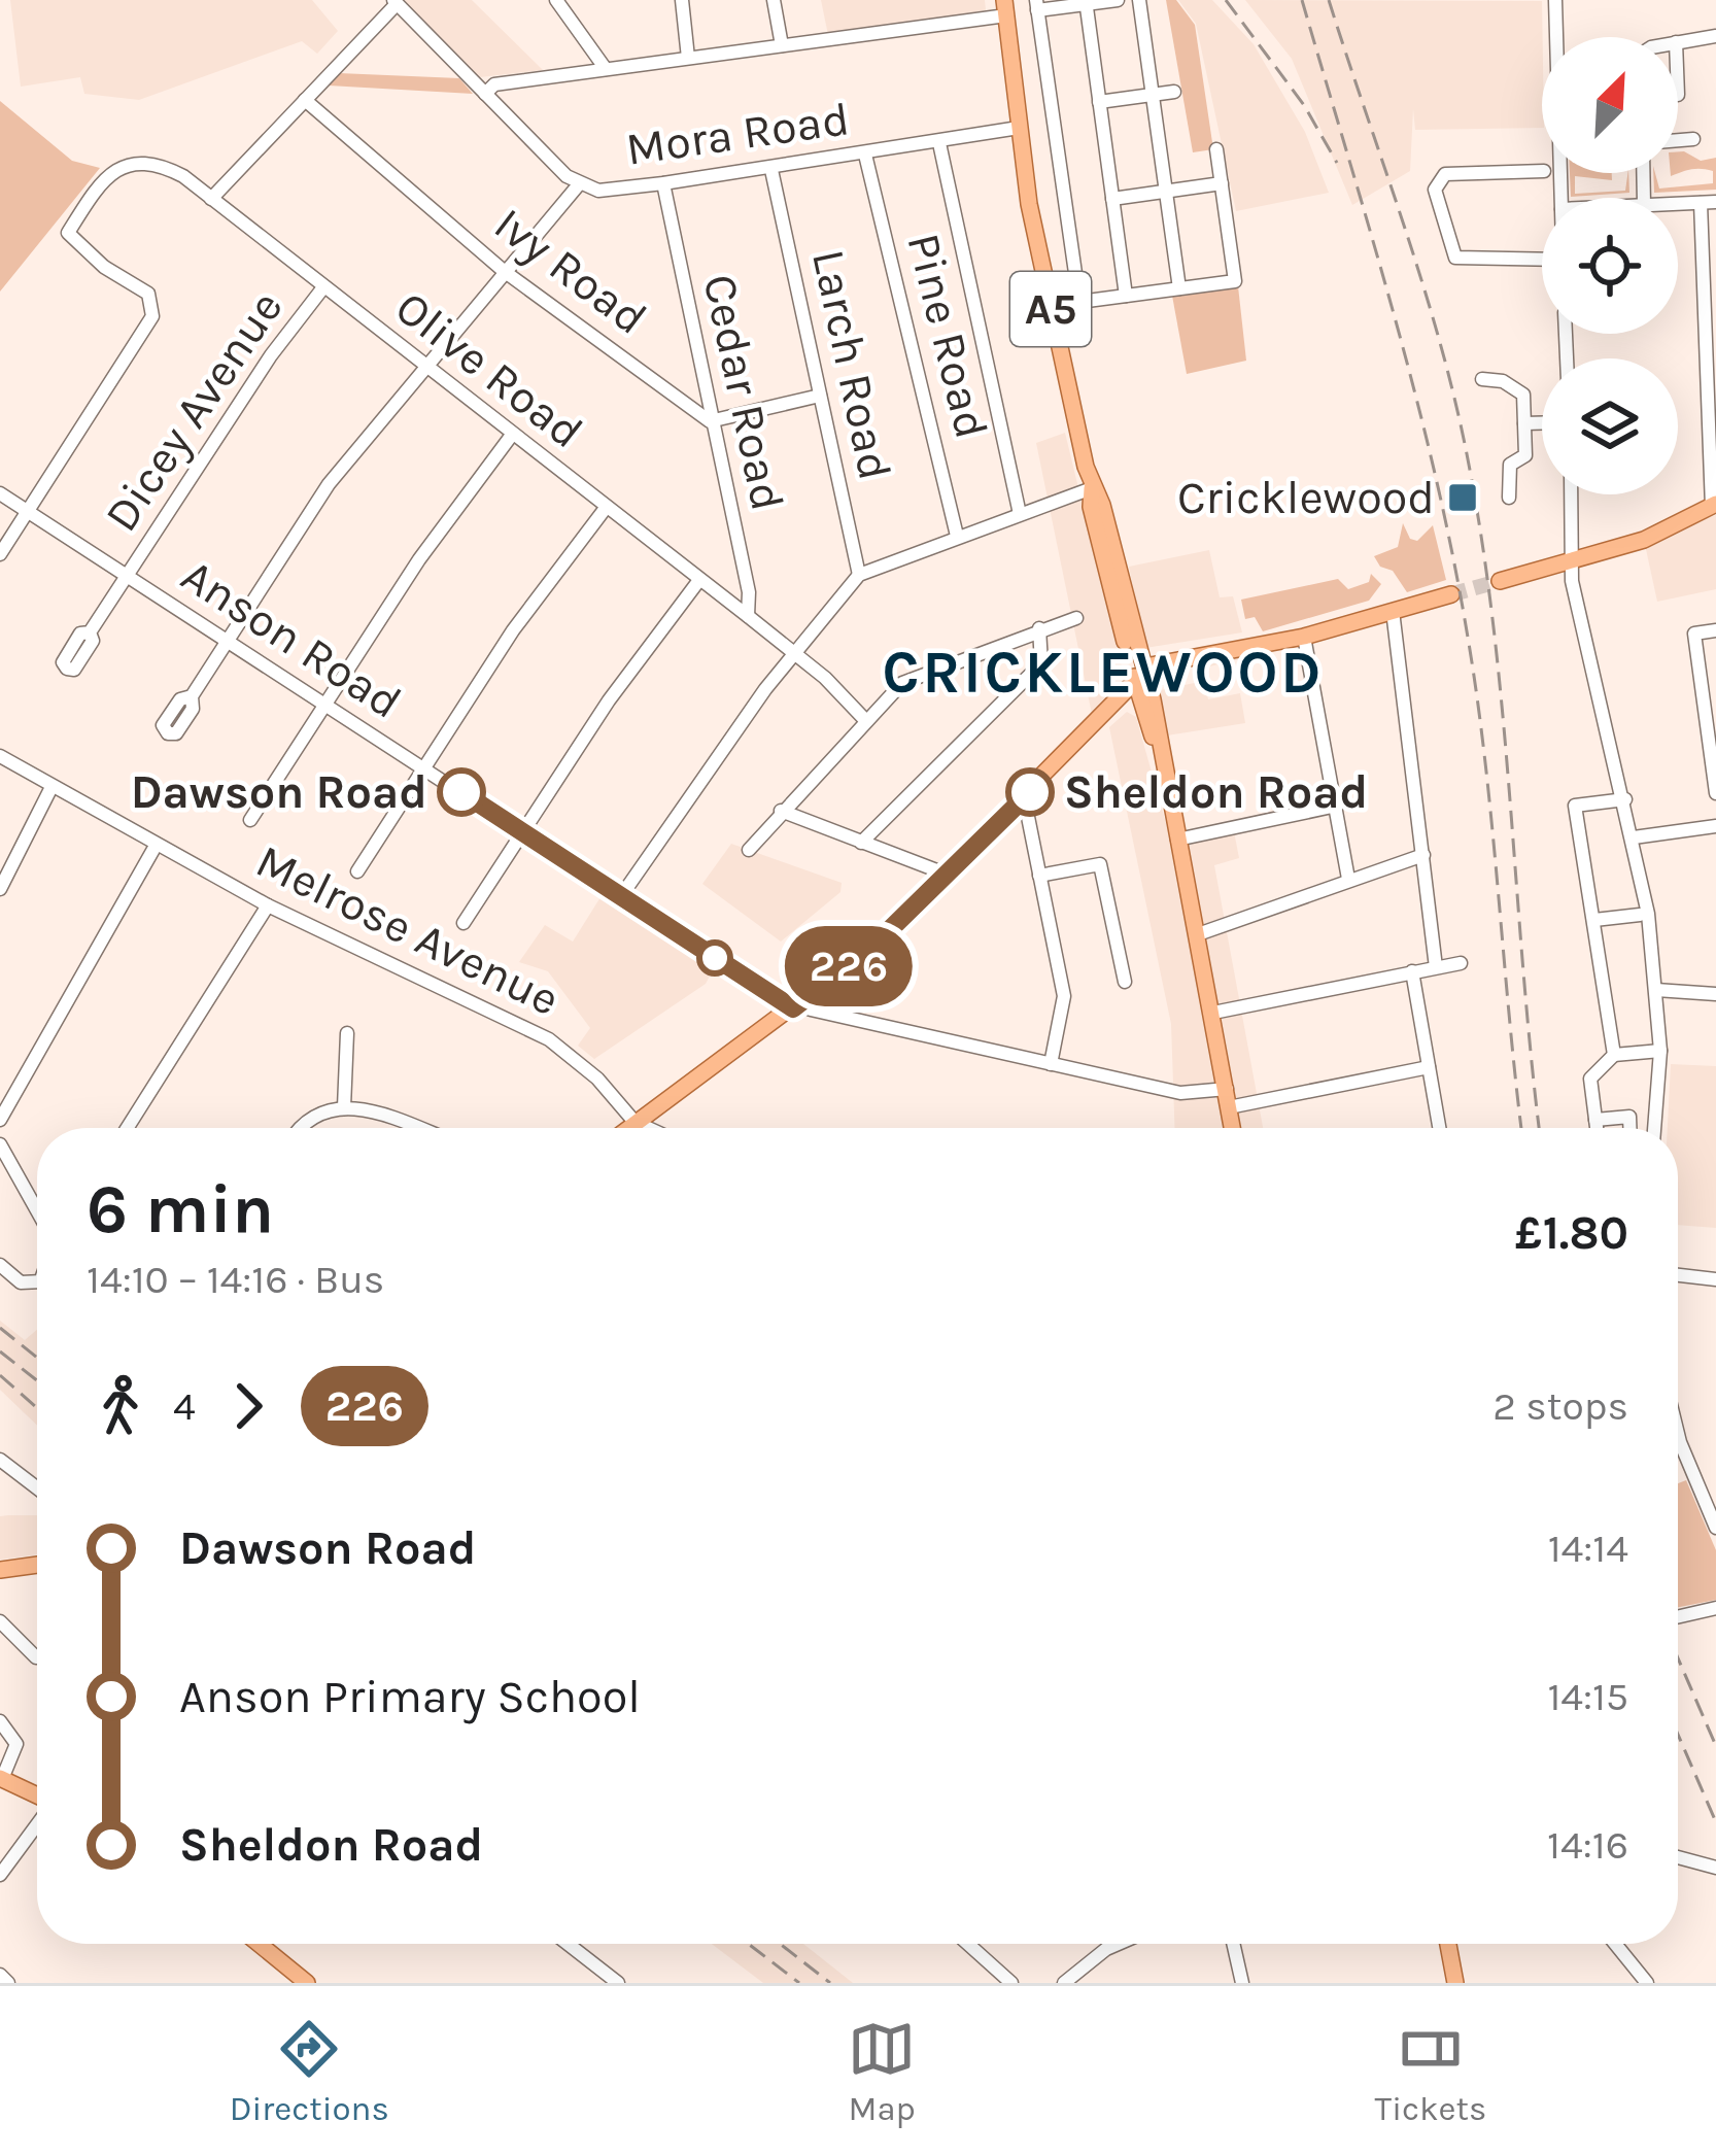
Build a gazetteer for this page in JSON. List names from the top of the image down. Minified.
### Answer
{"streets":{"main road":["A5"],"street":["Mora Road","Ivy Road","Pine Road","Larch Road","Olive Road","Cedar Road","Dicey Avenue","Anson Road","Melrose Avenue"]},"crossings":[["Mora Road","A5"],["Mora Road","Pine Road"],["Mora Road","Larch Road"],["Mora Road","Cedar Road"],["Ivy Road","Cedar Road"],["A5","Anson Road"],["Olive Road","Cedar Road"],["Olive Road","Dicey Avenue"],["Olive Road","Anson Road"],["Dicey Avenue","Anson Road"]],"districts":["CRICKLEWOOD"],"places":{"transit":["Cricklewood"],"other":["Dawson Road","Sheldon Road"]},"lines":["bus line 226"],"north":"top right","page":{"on_map":"226","heading":["6 min","14:10 – 14:16 · Bus","£1.80"],"legs":["4","226","2 stops"],"list":[{"name":"Dawson Road","value":"14:14"},{"name":"Anson Primary School","value":"14:15"},{"name":"Sheldon Road","value":"14:16"}],"tabs":["Directions","Map","Tickets"]}}
